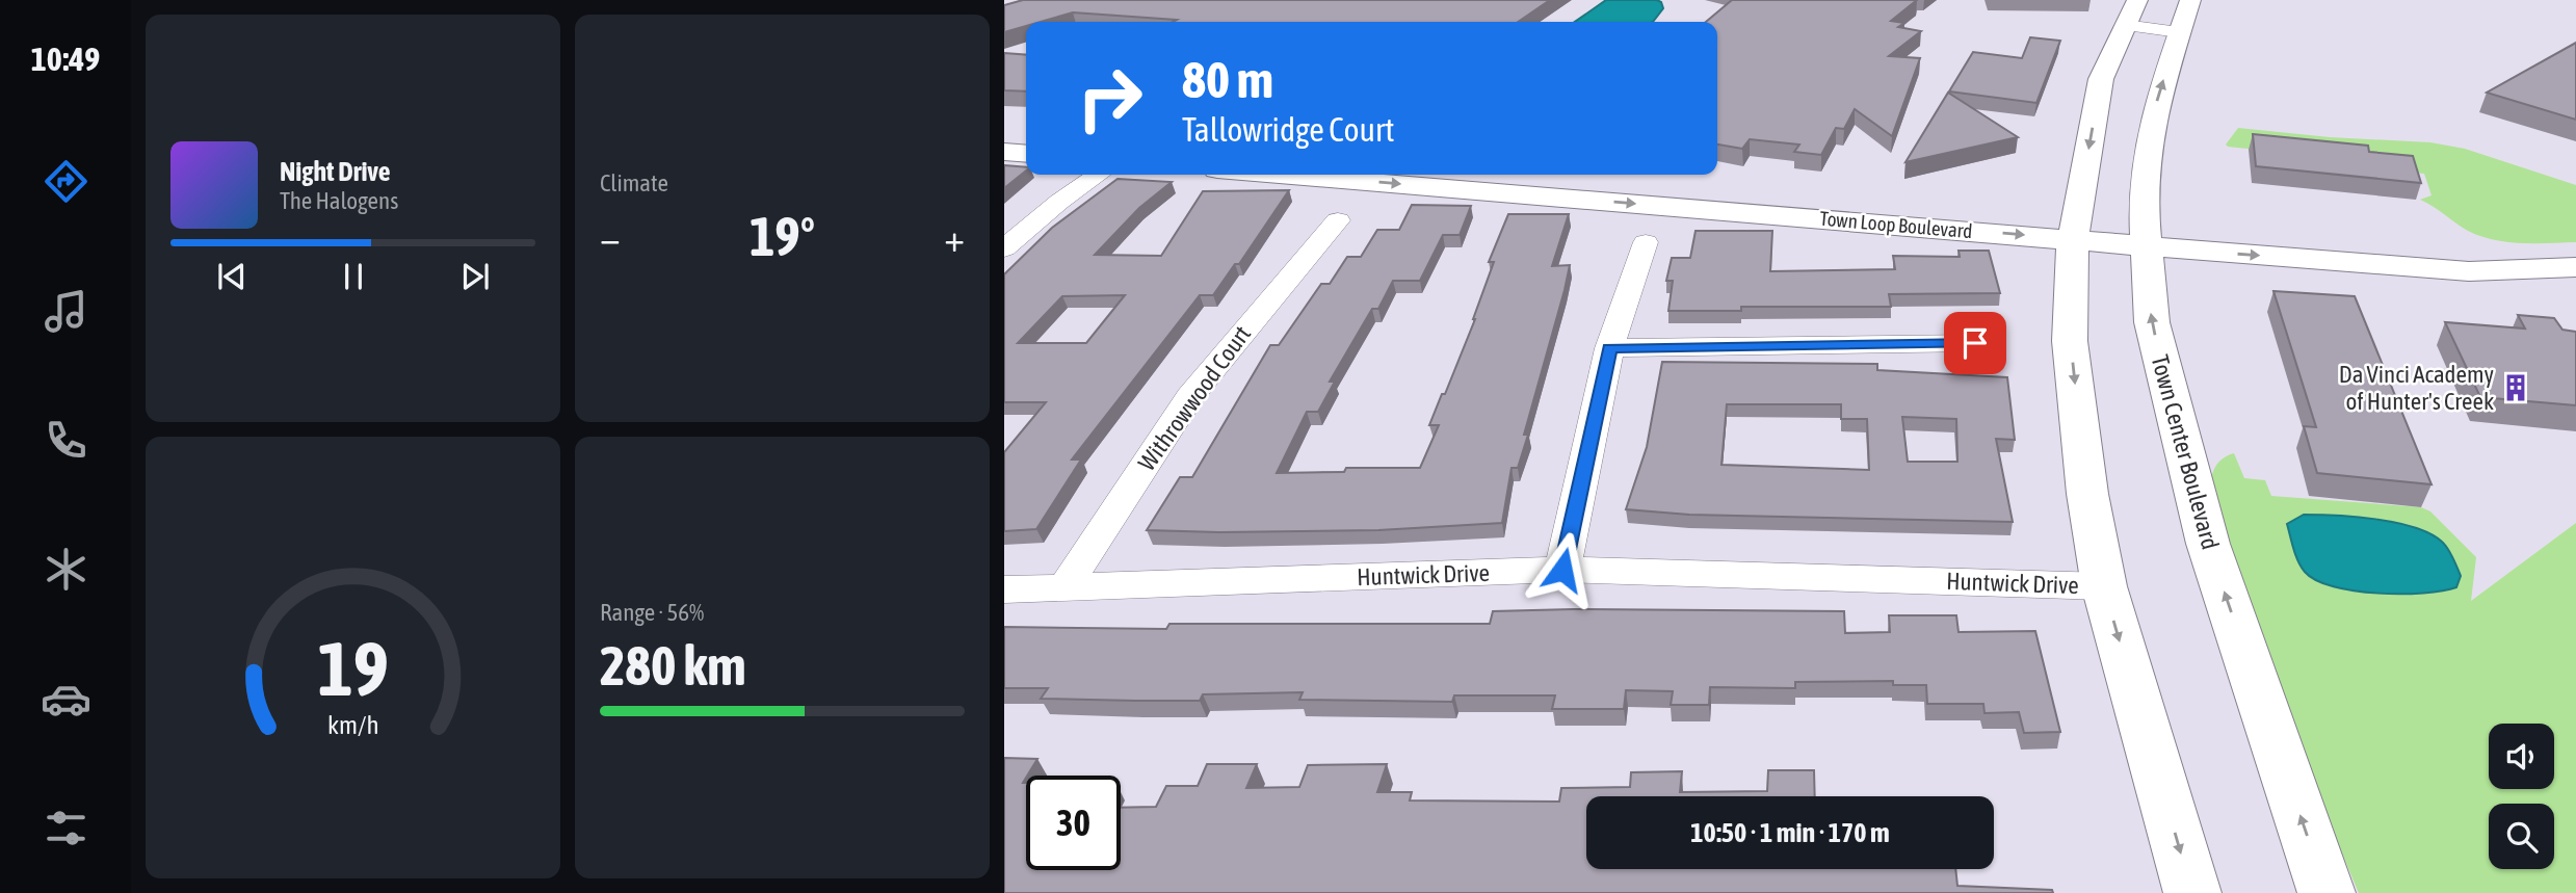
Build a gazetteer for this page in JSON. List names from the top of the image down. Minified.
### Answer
{"streets":{"street":["Town Loop Boulevard","Withrowwood Court","Town Center Boulevard","Huntwick Drive"]},"crossings":[["Town Loop Boulevard","Town Center Boulevard"],["Withrowwood Court","Huntwick Drive"]],"places":{"building":["Da Vinci Academy of Hunter's Creek"]},"page":{"tabs":"10:49","tile":["Climate",["Range · 56%","280 km"]],"turn":["80 m","Tallowridge Court"],"song":["Night Drive","The Halogens"],"heat":["−","19°","+"],"limit":"30","trip":"10:50 · 1 min · 170 m","gauge":["19","km/h"]}}
